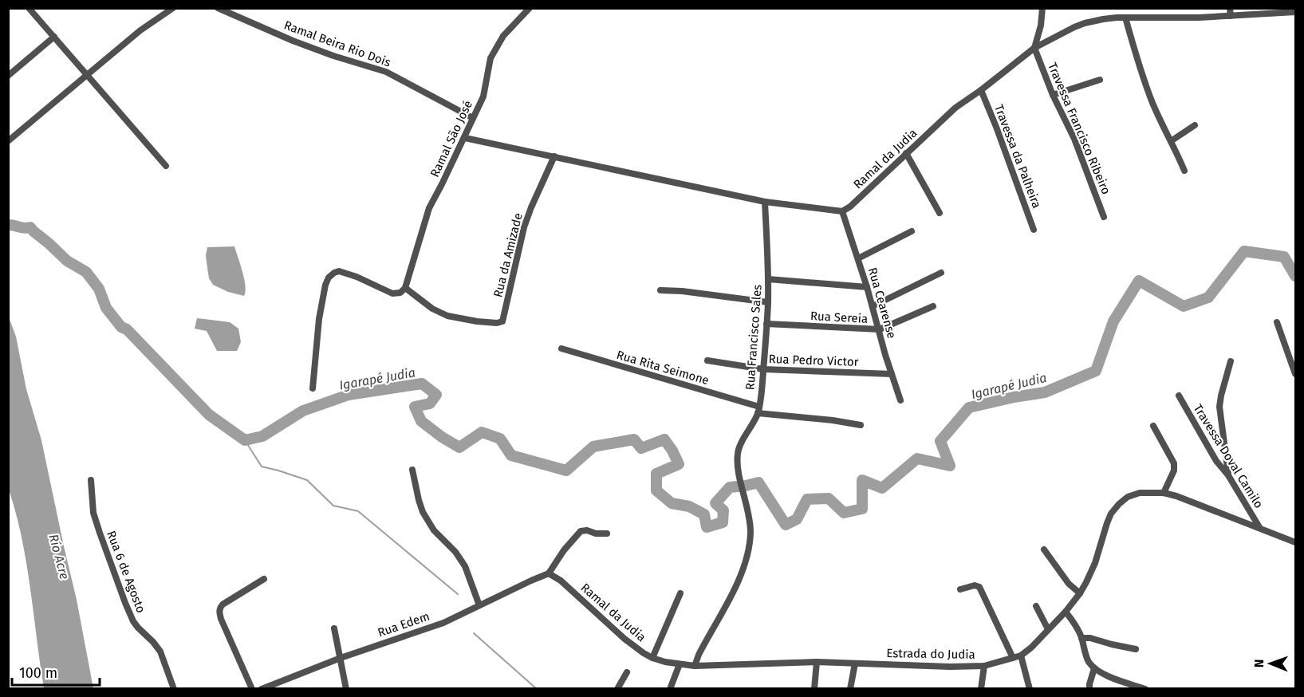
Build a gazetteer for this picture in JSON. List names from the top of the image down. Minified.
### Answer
{"streets":{"street":["Ramal Beira Rio Dois","Travessa Francisco Ribeiro","Ramal São José","Travessa da Palheira","Ramal da Judia","Rua da Amizade","Rua Cearense","Rua Sereia","Rua Francisco Sales","Rua Pedro Victor","Rua Rita Seimone","Travessa Doval Camilo","Rua 6 de Agosto","Rua Edem","Estrada do Judia"]},"crossings":[["Ramal Beira Rio Dois","Ramal São José"],["Travessa Francisco Ribeiro","Ramal da Judia"],["Ramal São José","Rua da Amizade"],["Travessa da Palheira","Ramal da Judia"],["Ramal da Judia","Rua Cearense"],["Ramal da Judia","Rua Francisco Sales"],["Ramal da Judia","Rua Edem"],["Ramal da Judia","Estrada do Judia"],["Rua Cearense","Rua Sereia"],["Rua Cearense","Rua Pedro Victor"],["Rua Sereia","Rua Francisco Sales"],["Rua Francisco Sales","Rua Pedro Victor"],["Rua Francisco Sales","Rua Rita Seimone"],["Rua Francisco Sales","Estrada do Judia"],["Travessa Doval Camilo","Estrada do Judia"]],"water":["Igarapé Judia","Río Acre"],"scale_bar":"100 m","north":"left"}
